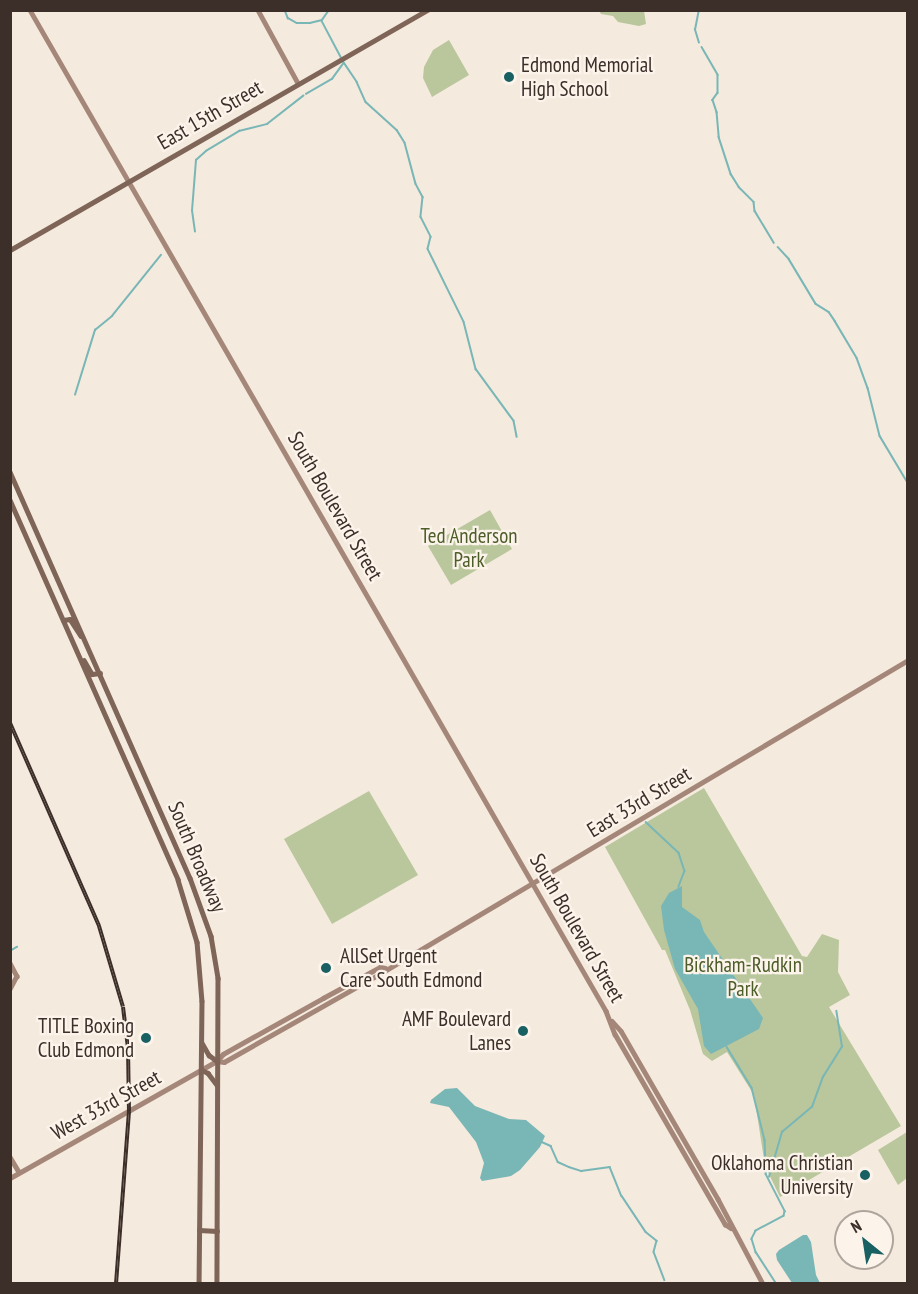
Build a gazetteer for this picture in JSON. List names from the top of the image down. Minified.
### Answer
{"streets":{"main road":["East 15th Street","South Boulevard Street","East 33rd Street","South Broadway","West 33rd Street"]},"crossings":[["East 15th Street","South Boulevard Street"],["South Boulevard Street","East 33rd Street"],["East 33rd Street","South Broadway"],["East 33rd Street","West 33rd Street"],["South Broadway","West 33rd Street"]],"parks":["Ted Anderson Park","Bickham-Rudkin Park"],"places":["Edmond Memorial High School","AllSet Urgent Care South Edmond","AMF Boulevard Lanes","TITLE Boxing Club Edmond","Oklahoma Christian University"],"north":"top left"}
